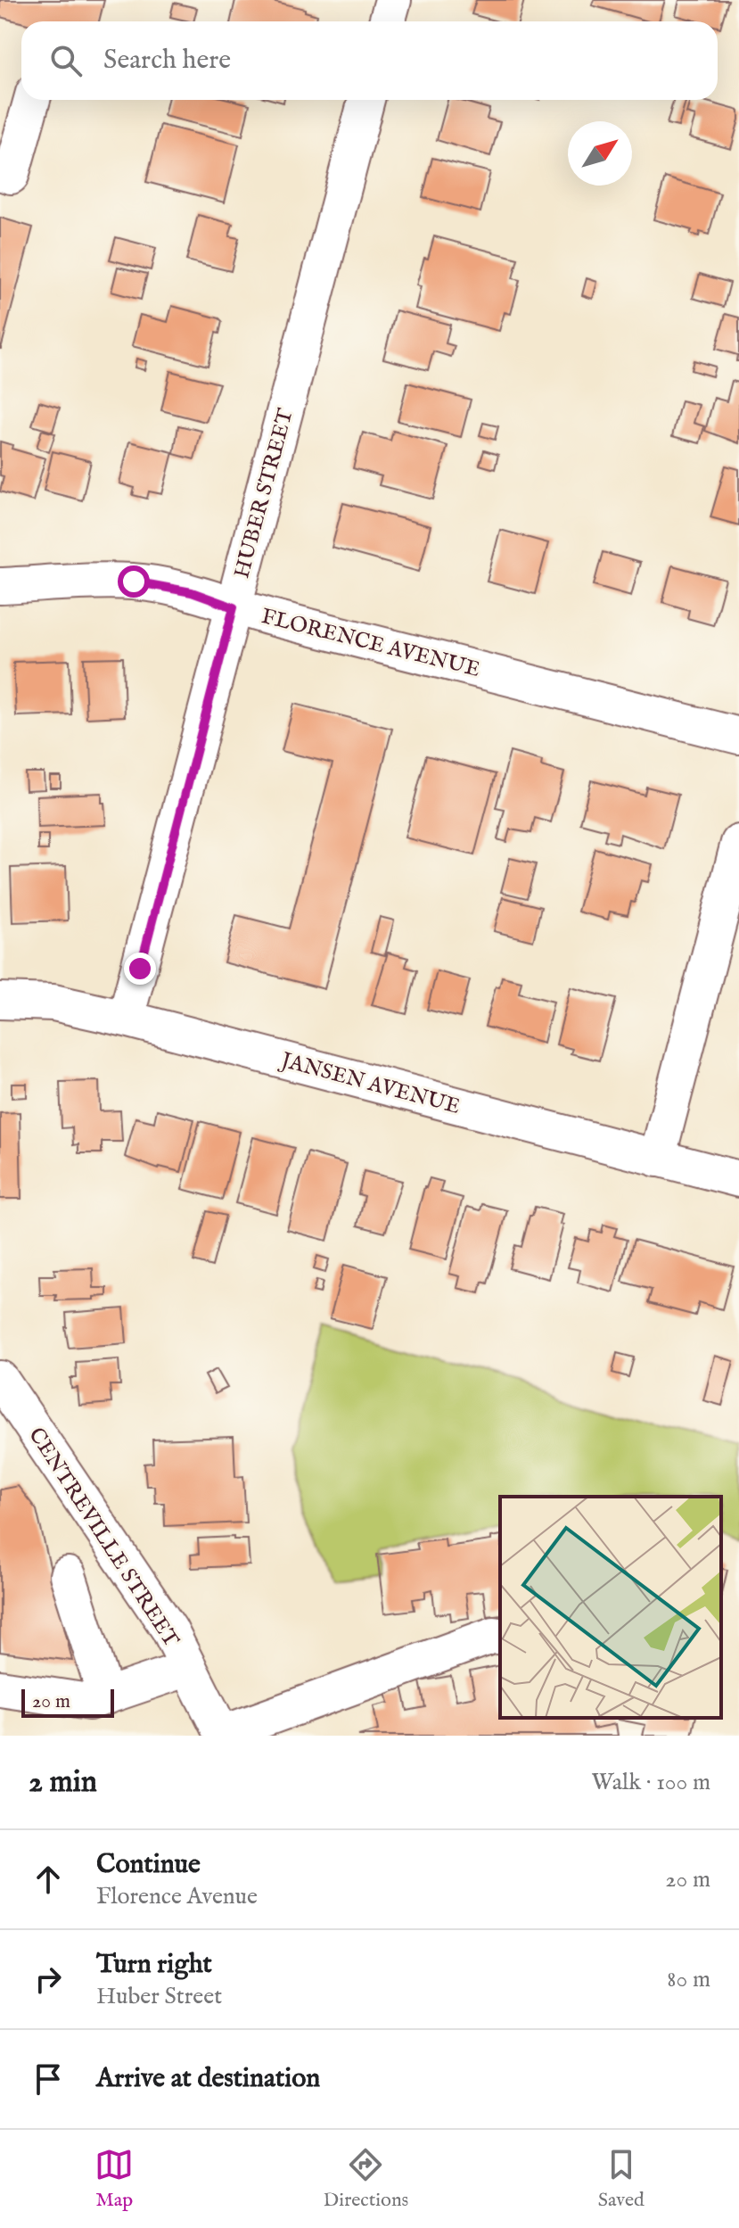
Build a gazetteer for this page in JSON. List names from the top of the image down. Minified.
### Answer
{"streets":{"street":["HUBER STREET","FLORENCE AVENUE","JANSEN AVENUE","CENTREVILLE STREET"]},"crossings":[["HUBER STREET","FLORENCE AVENUE"],["HUBER STREET","JANSEN AVENUE"]],"scale_bar":"20 m","north":"top right","page":{"search":"Search here","scale":"20 m","heading":["2 min","Walk · 100 m"],"list":[["Continue","Florence Avenue","20 m"],["Turn right","Huber Street","80 m"],"Arrive at destination"],"nav":["Map","Directions","Saved"]}}
